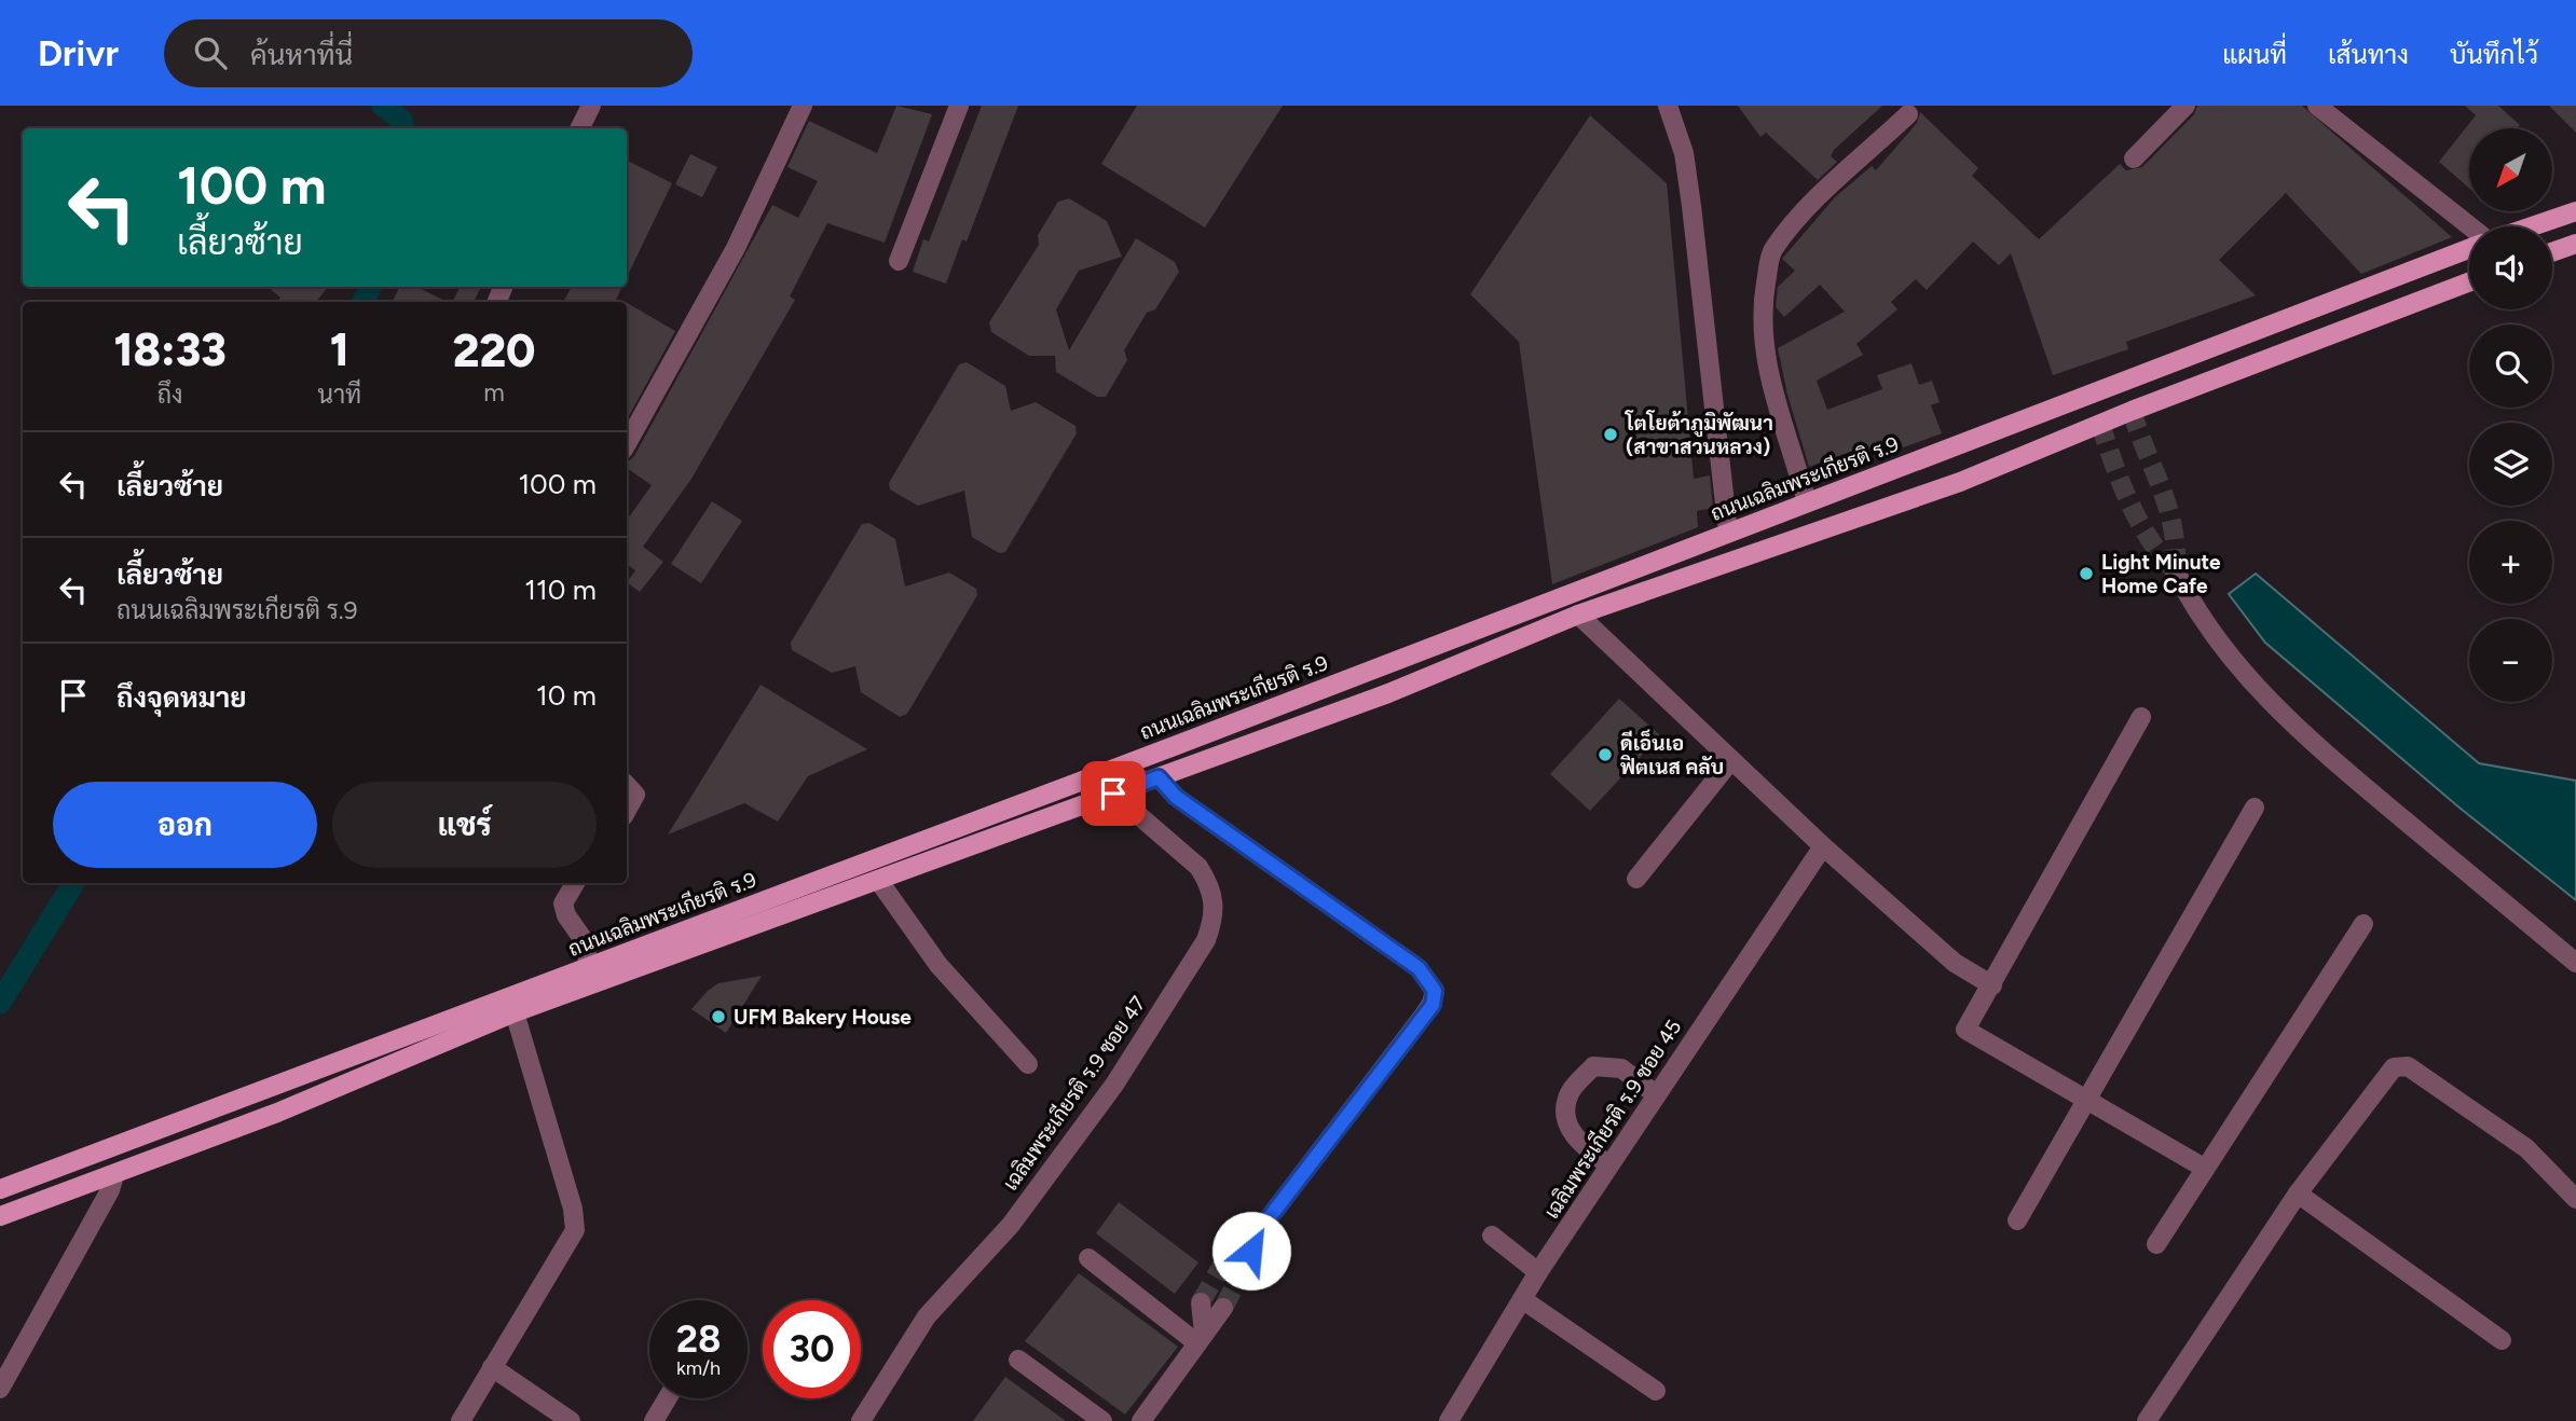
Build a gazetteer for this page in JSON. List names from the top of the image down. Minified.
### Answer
{"streets":{"main road":["ถนนเฉลิมพระเกียรติ ร.9"],"street":["เฉลิมพระเกียรติ ร.9 ซอย 47","เฉลิมพระเกียรติ ร.9 ซอย 45"]},"crossings":[["ถนนเฉลิมพระเกียรติ ร.9","เฉลิมพระเกียรติ ร.9 ซอย 47"]],"places":["โตโยต้าภูมิพัฒนา (สาขาสวนหลวง)","Light Minute Home Cafe","ดีเอ็นเอ ฟิตเนส คลับ","UFM Bakery House"],"north":"bottom left","page":{"header":"Drivr","search":"ค้นหาที่นี่","nav":["แผนที่","เส้นทาง","บันทึกไว้"],"map_buttons":["+","−"],"turn":["100 m","เลี้ยวซ้าย"],"eta":["18:33","ถึง","1","นาที","220","m"],"list":[{"name":"เลี้ยวซ้าย","value":"100 m"},{"name":"เลี้ยวซ้าย","note":"ถนนเฉลิมพระเกียรติ ร.9","value":"110 m"},{"name":"ถึงจุดหมาย","value":"10 m"}],"buttons":["ออก","แชร์"],"speed":"28 km/h","limit":"30"}}
